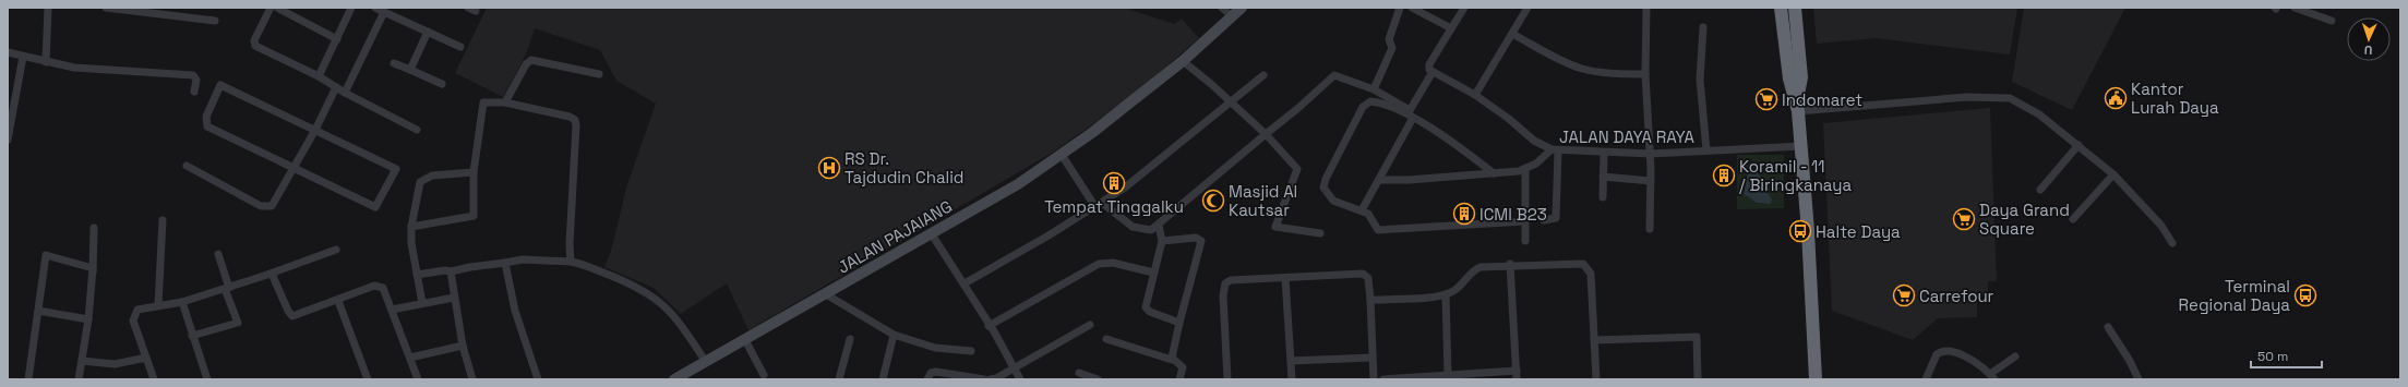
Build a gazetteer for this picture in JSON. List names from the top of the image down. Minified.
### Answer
{"streets":{"main road":["JALAN PAJAIANG"],"street":["JALAN DAYA RAYA"]},"places":{"public building":["Kantor Lurah Daya"],"supermarket":["Indomaret","Daya Grand Square","Carrefour"],"hospital":["RS Dr. Tajdudin Chalid"],"building":["Koramil - 11 / Biringkanaya","Tempat Tinggalku","ICMI B23"],"mosque":["Masjid Al Kautsar"],"bus stop":["Halte Daya","Terminal Regional Daya"]},"scale_bar":"50 m","north":"bottom"}
